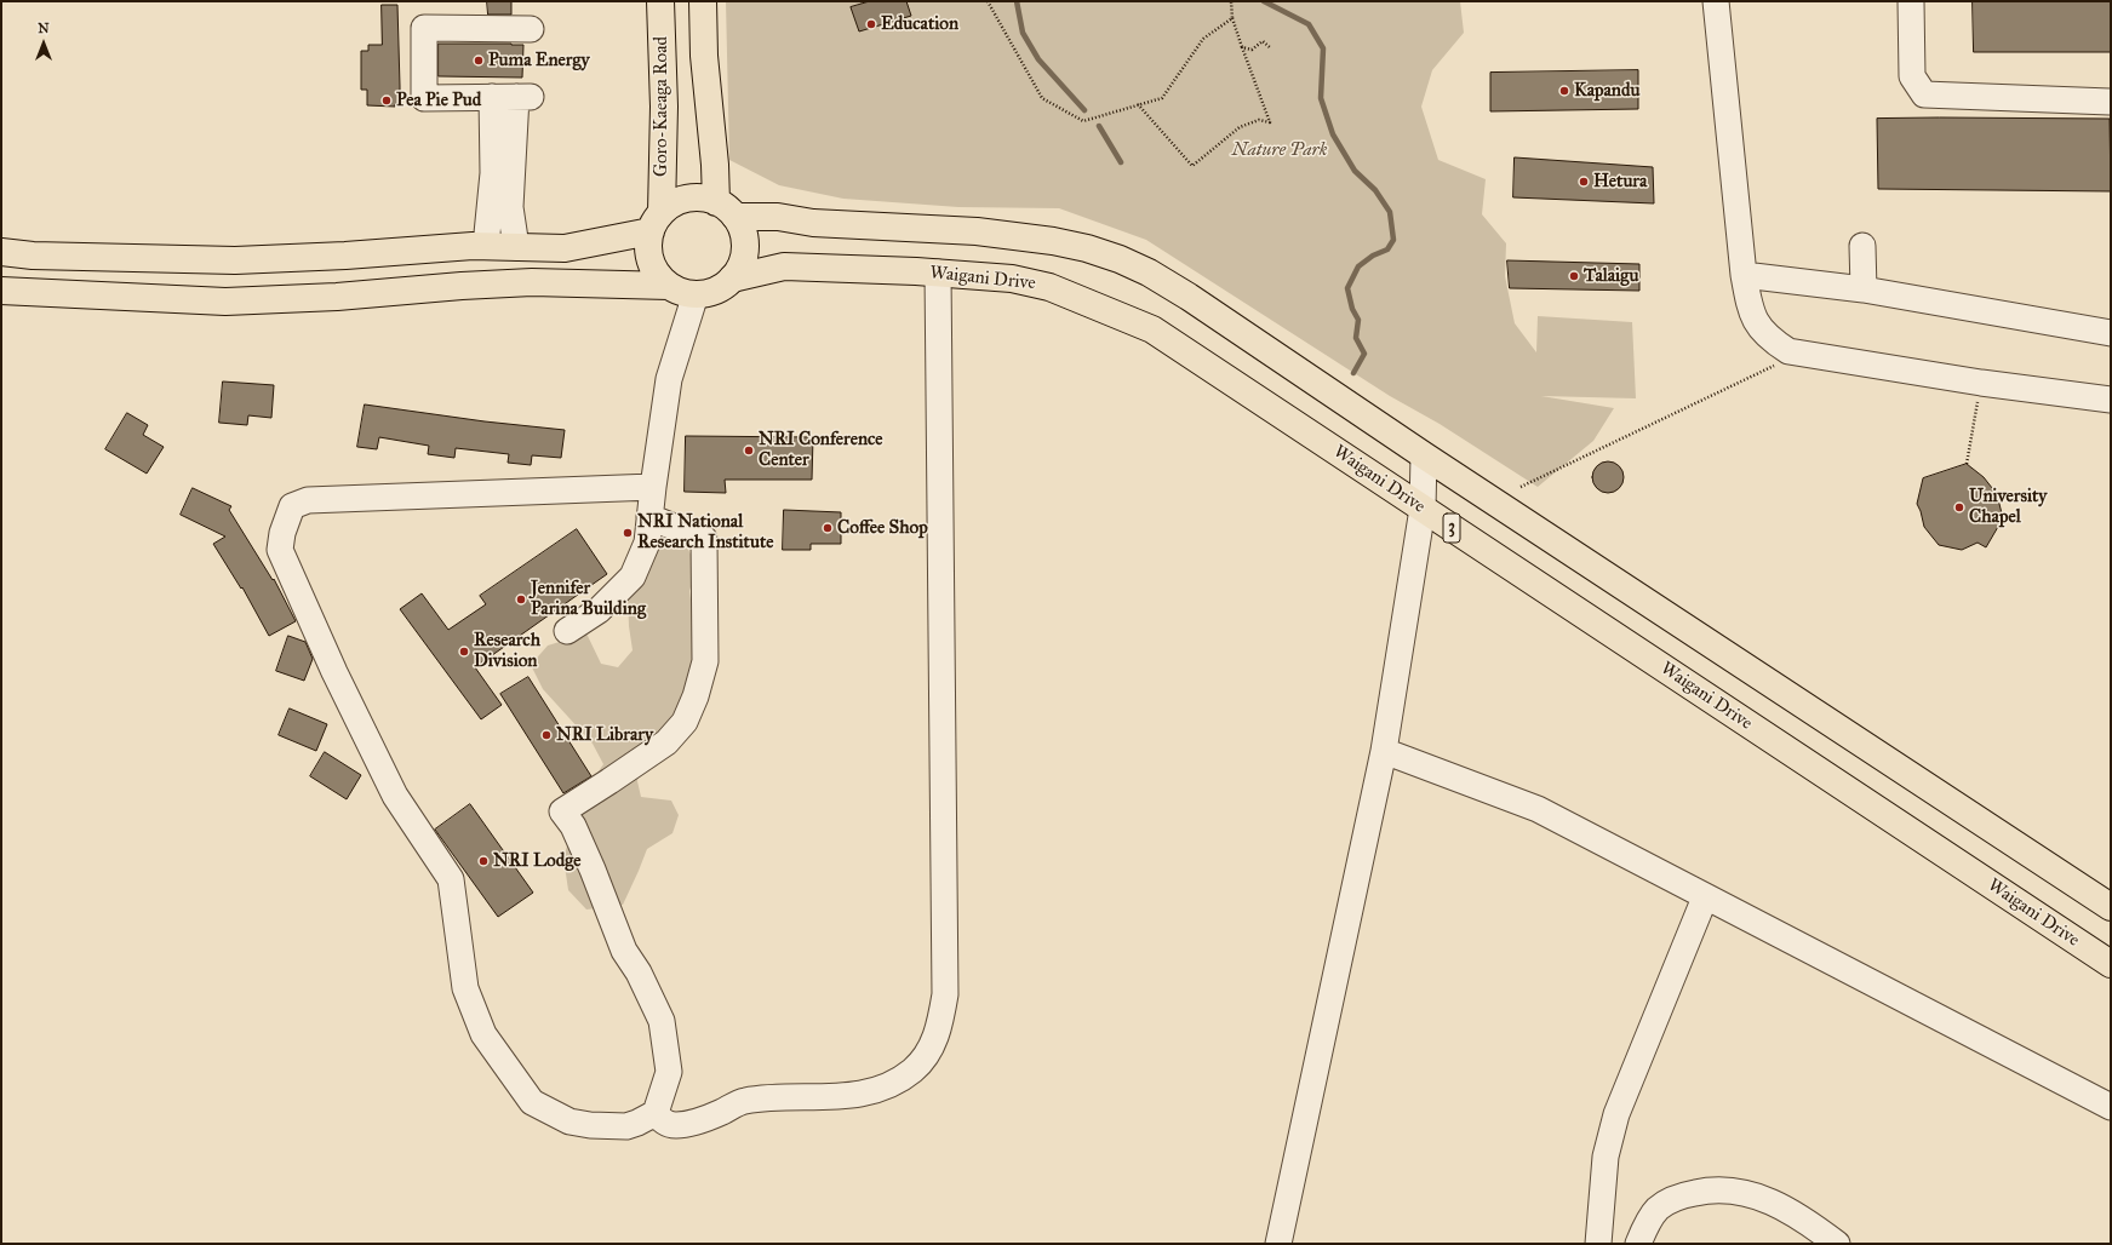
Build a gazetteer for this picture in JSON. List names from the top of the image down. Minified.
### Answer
{"streets":{"main road":["Goro-Kaeaga Road","Waigani Drive","3"]},"crossings":[["Goro-Kaeaga Road","Waigani Drive"]],"parks":["Nature Park"],"places":["Education","Puma Energy","Kapandu","Pea Pie Pud","Hetura","Talaigu","NRI Conference Center","University Chapel","Coffee Shop","NRI National Research Institute","Jennifer Parina Building","Research Division","NRI Library","NRI Lodge"],"north":"top"}
